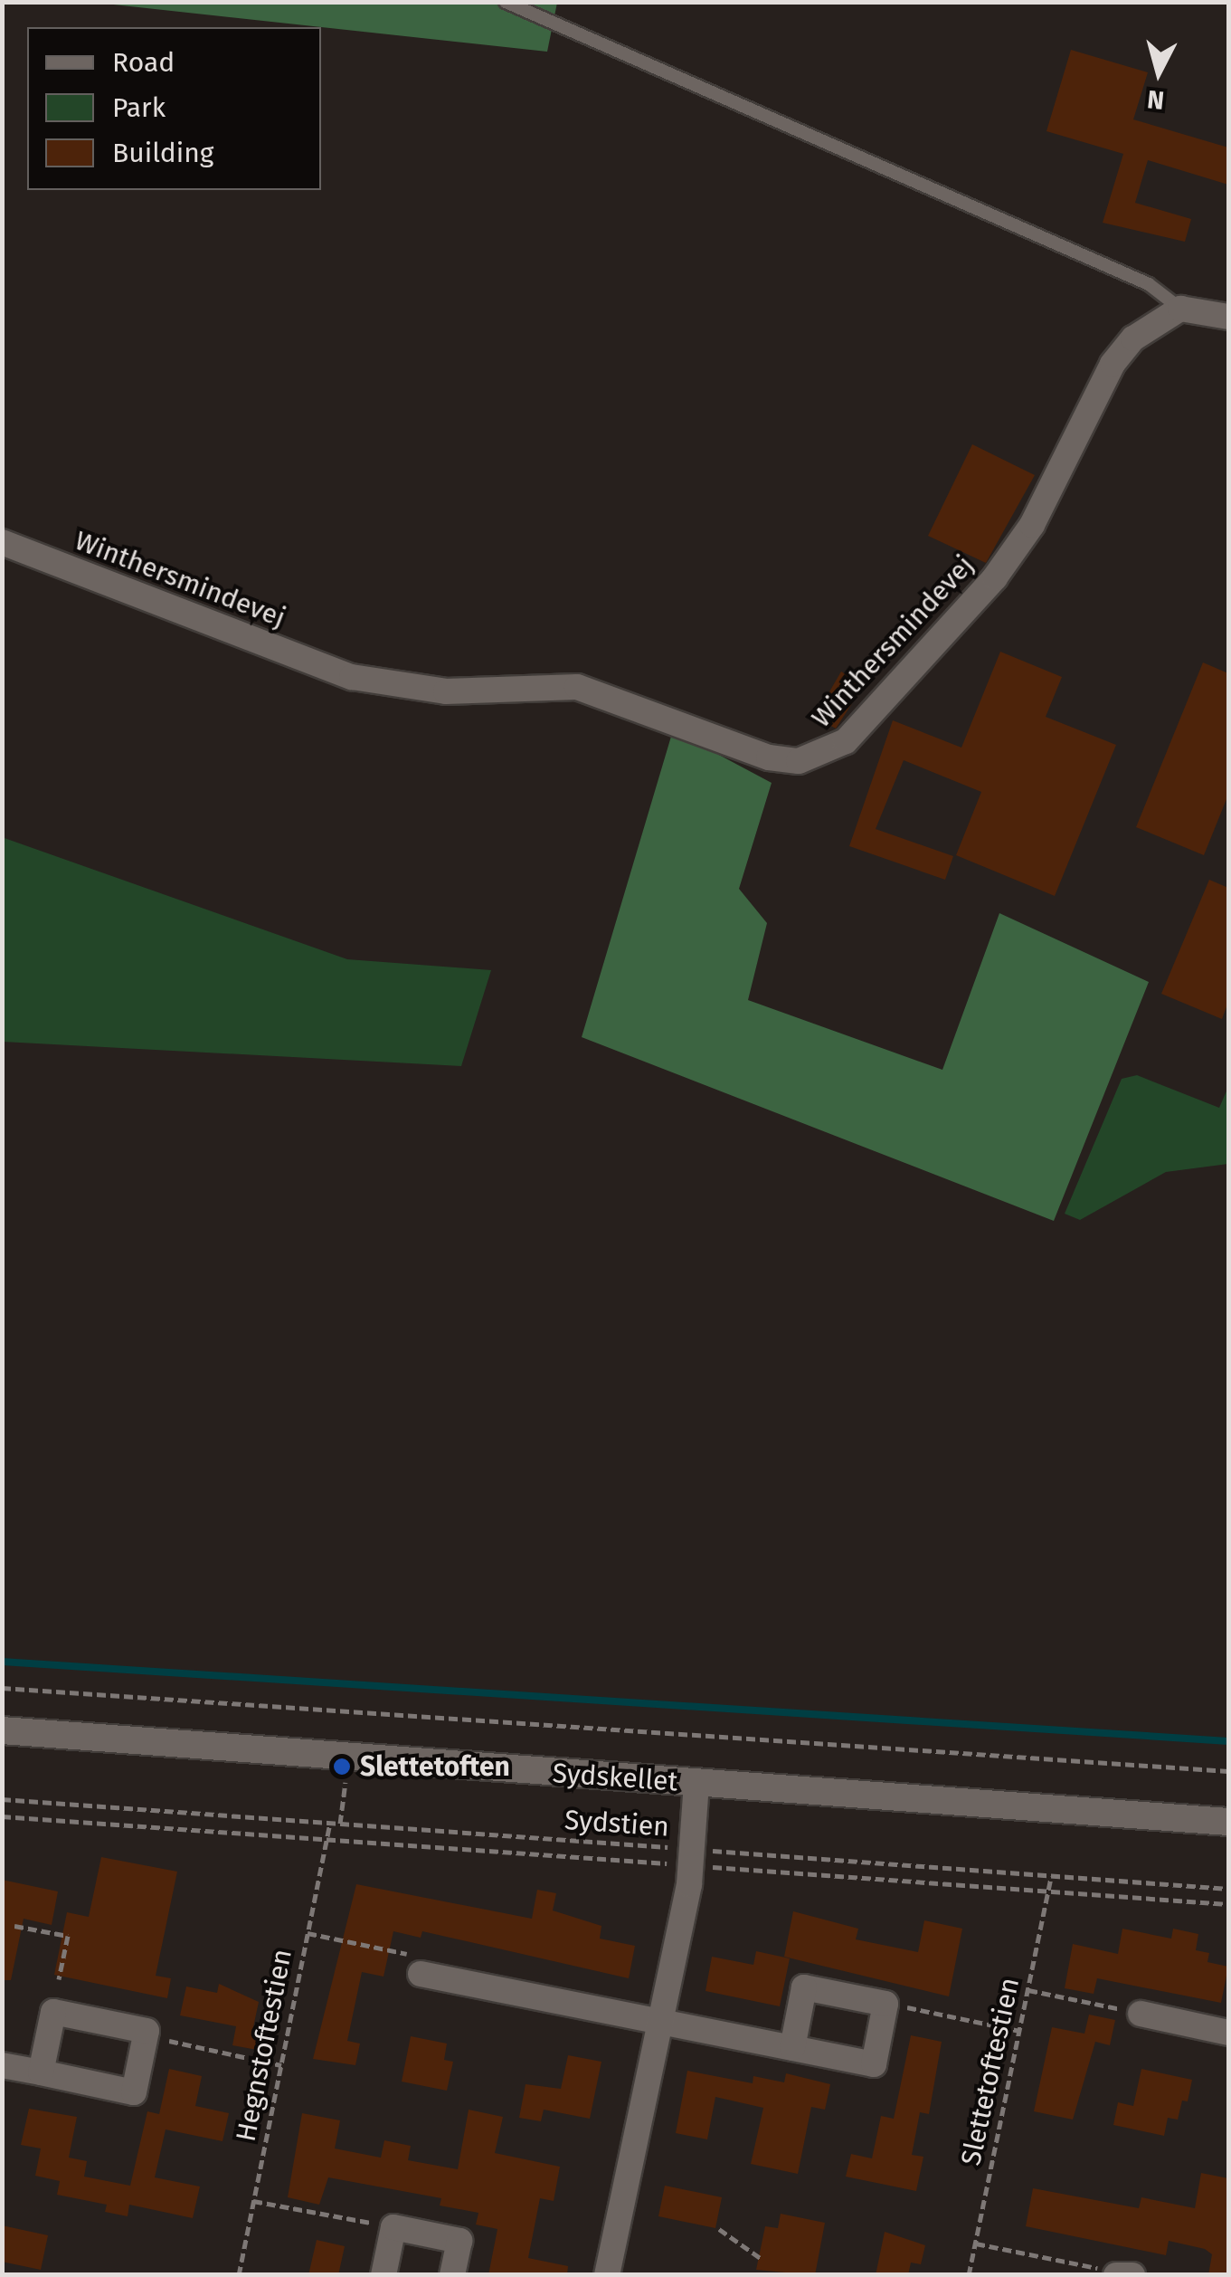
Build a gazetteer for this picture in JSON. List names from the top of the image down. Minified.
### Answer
{"streets":{"street":["Winthersmindevej","Sydskellet"],"path":["Sydstien","Hegnstoftestien","Slettetoftestien"]},"crossings":[["Sydstien","Hegnstoftestien"],["Sydstien","Slettetoftestien"]],"places":["Slettetoften"],"legend":["Road","Park","Building"],"north":"bottom"}
